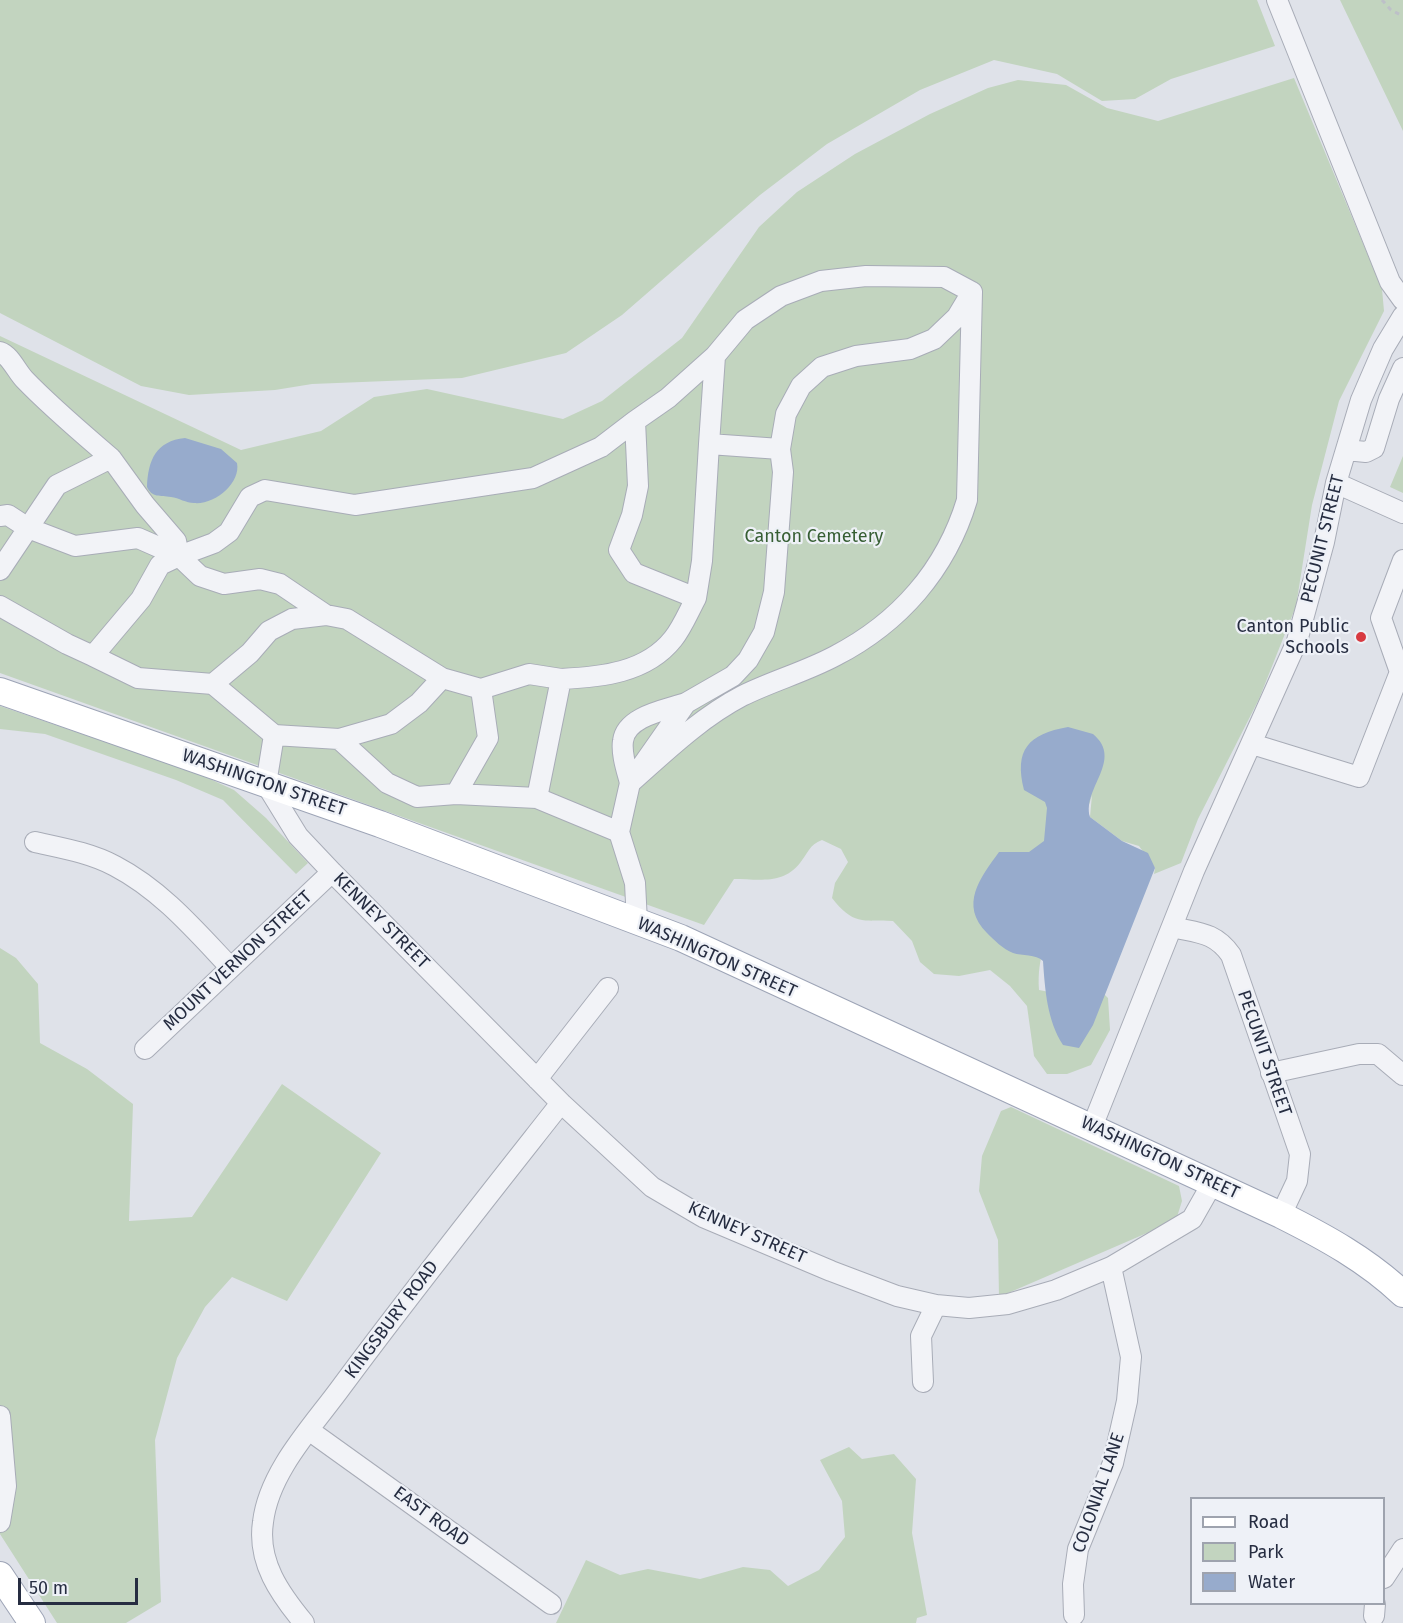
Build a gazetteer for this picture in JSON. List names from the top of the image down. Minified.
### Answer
{"streets":{"main road":["WASHINGTON STREET"],"street":["PECUNIT STREET","KENNEY STREET","MOUNT VERNON STREET","KINGSBURY ROAD","COLONIAL LANE","EAST ROAD"]},"crossings":[["PECUNIT STREET","WASHINGTON STREET"],["WASHINGTON STREET","KENNEY STREET"],["KENNEY STREET","MOUNT VERNON STREET"],["KENNEY STREET","KINGSBURY ROAD"],["KENNEY STREET","COLONIAL LANE"],["KINGSBURY ROAD","EAST ROAD"]],"parks":["Canton Cemetery"],"places":["Canton Public Schools"],"legend":["Road","Park","Water"],"scale_bar":"50 m"}
